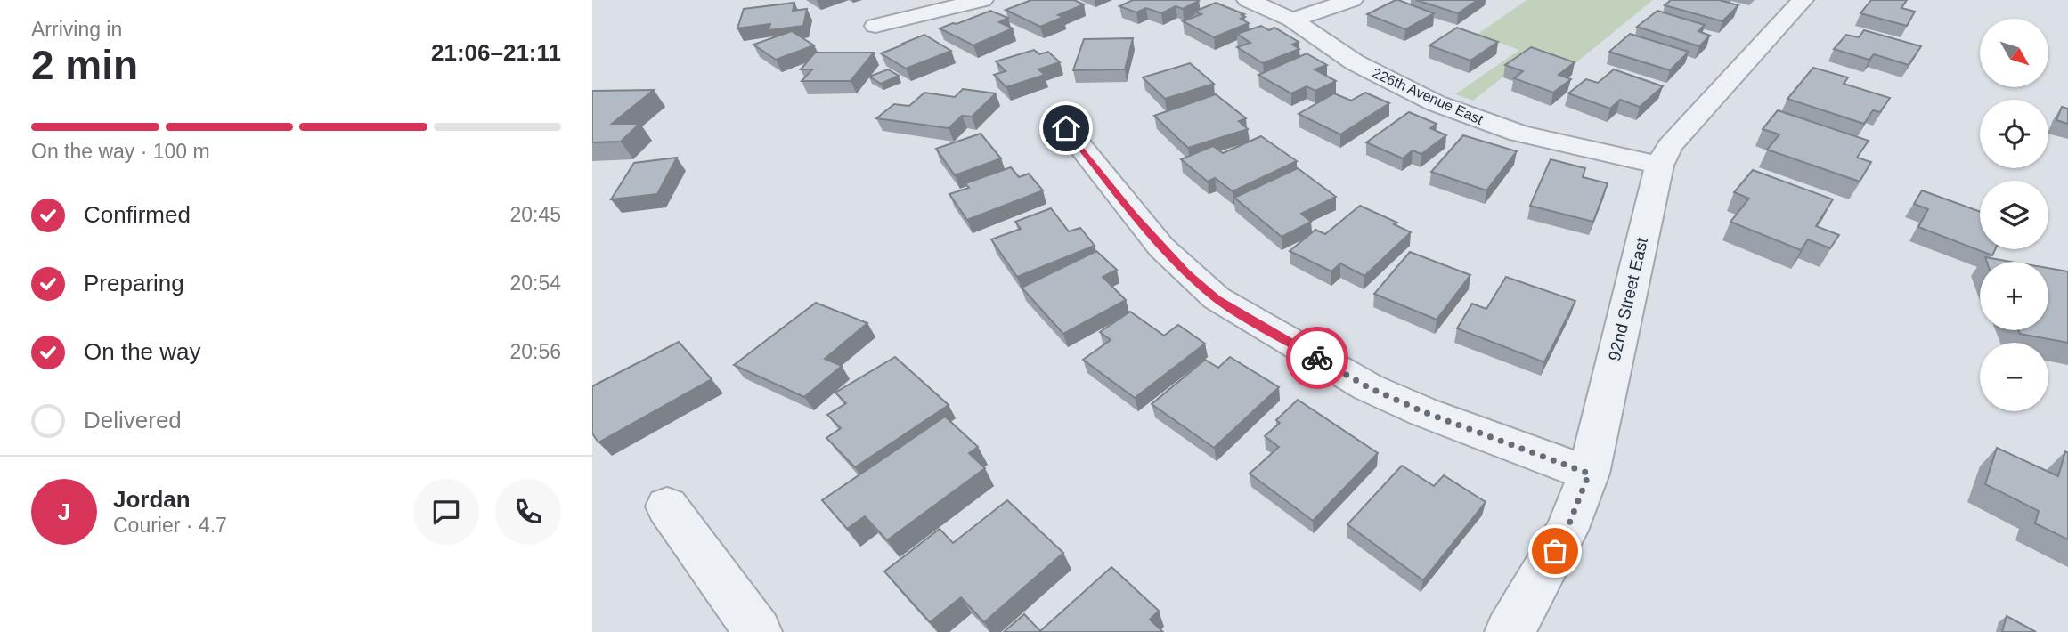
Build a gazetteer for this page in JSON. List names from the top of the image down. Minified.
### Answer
{"streets":{"street":["226th Avenue East","92nd Street East"]},"crossings":[["226th Avenue East","92nd Street East"]],"north":"bottom right","page":{"heading":["2 min","Arriving in","21:06–21:11"],"panel":["Jordan","Courier · 4.7"],"map_buttons":["+","−"],"bar":"On the way · 100 m","list":[["Confirmed","20:45"],["Preparing","20:54"],["On the way","20:56"],"Delivered"],"round":"J"}}
